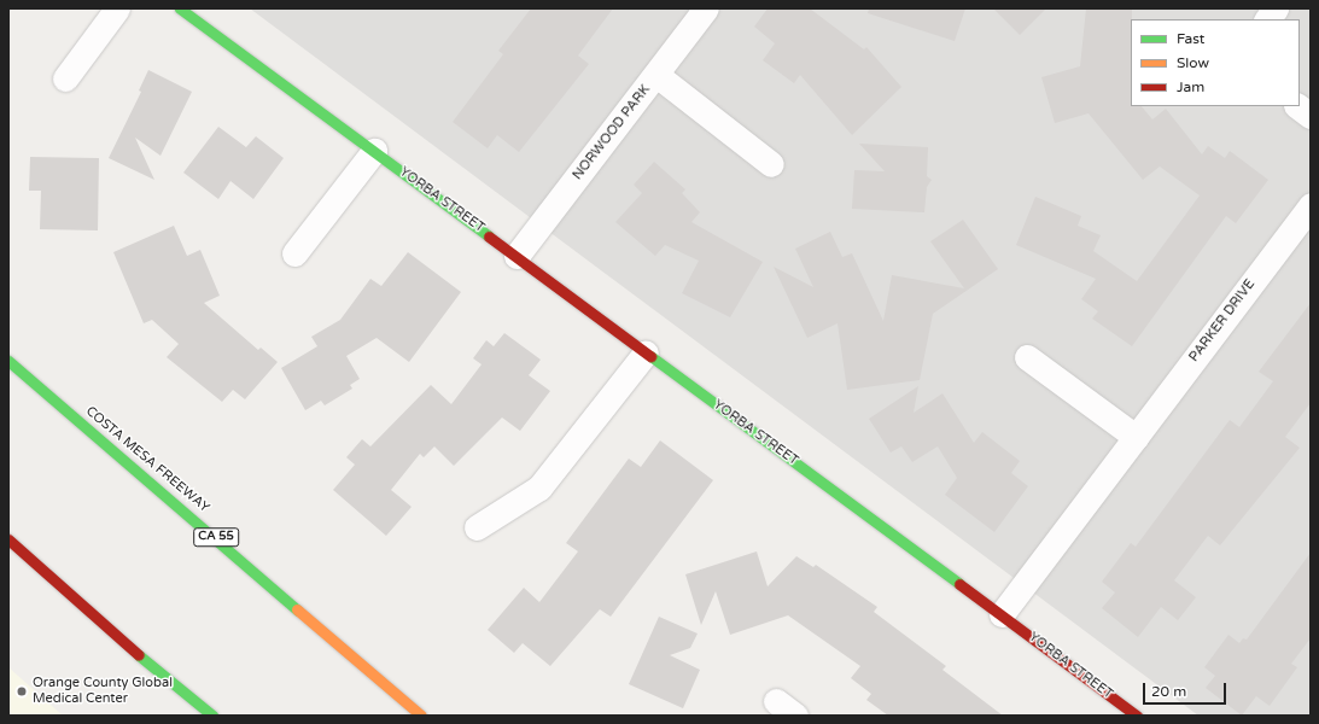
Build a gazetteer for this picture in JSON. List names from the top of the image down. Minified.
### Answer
{"streets":{"main road":["YORBA STREET","COSTA MESA FREEWAY","CA 55"],"street":["NORWOOD PARK","PARKER DRIVE"]},"crossings":[["NORWOOD PARK","YORBA STREET"],["YORBA STREET","PARKER DRIVE"]],"places":["Orange County Global Medical Center"],"legend":["Fast","Slow","Jam"],"scale_bar":"20 m"}
